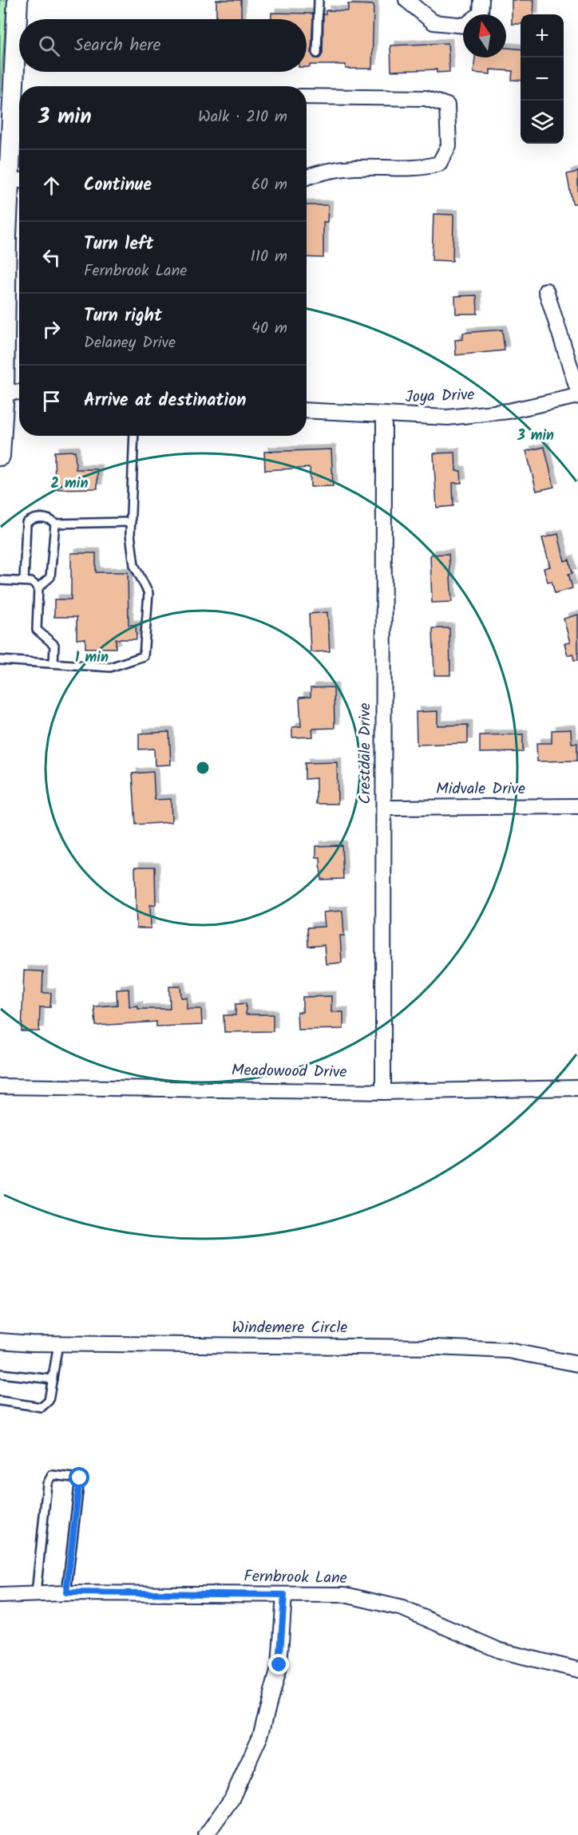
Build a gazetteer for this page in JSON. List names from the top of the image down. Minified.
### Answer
{"streets":{"street":["Joya Drive","Crestdale Drive","Midvale Drive","Meadowood Drive","Windemere Circle","Fernbrook Lane"]},"crossings":[["Joya Drive","Crestdale Drive"],["Crestdale Drive","Midvale Drive"],["Crestdale Drive","Meadowood Drive"]],"north":"top","page":{"map_buttons":["+","−"],"search":"Search here","heading":["3 min","Walk · 210 m"],"list":[["Continue","60 m"],["Turn left","Fernbrook Lane","110 m"],["Turn right","Delaney Drive","40 m"],"Arrive at destination"]},"rings":["3 min","2 min","1 min"]}
